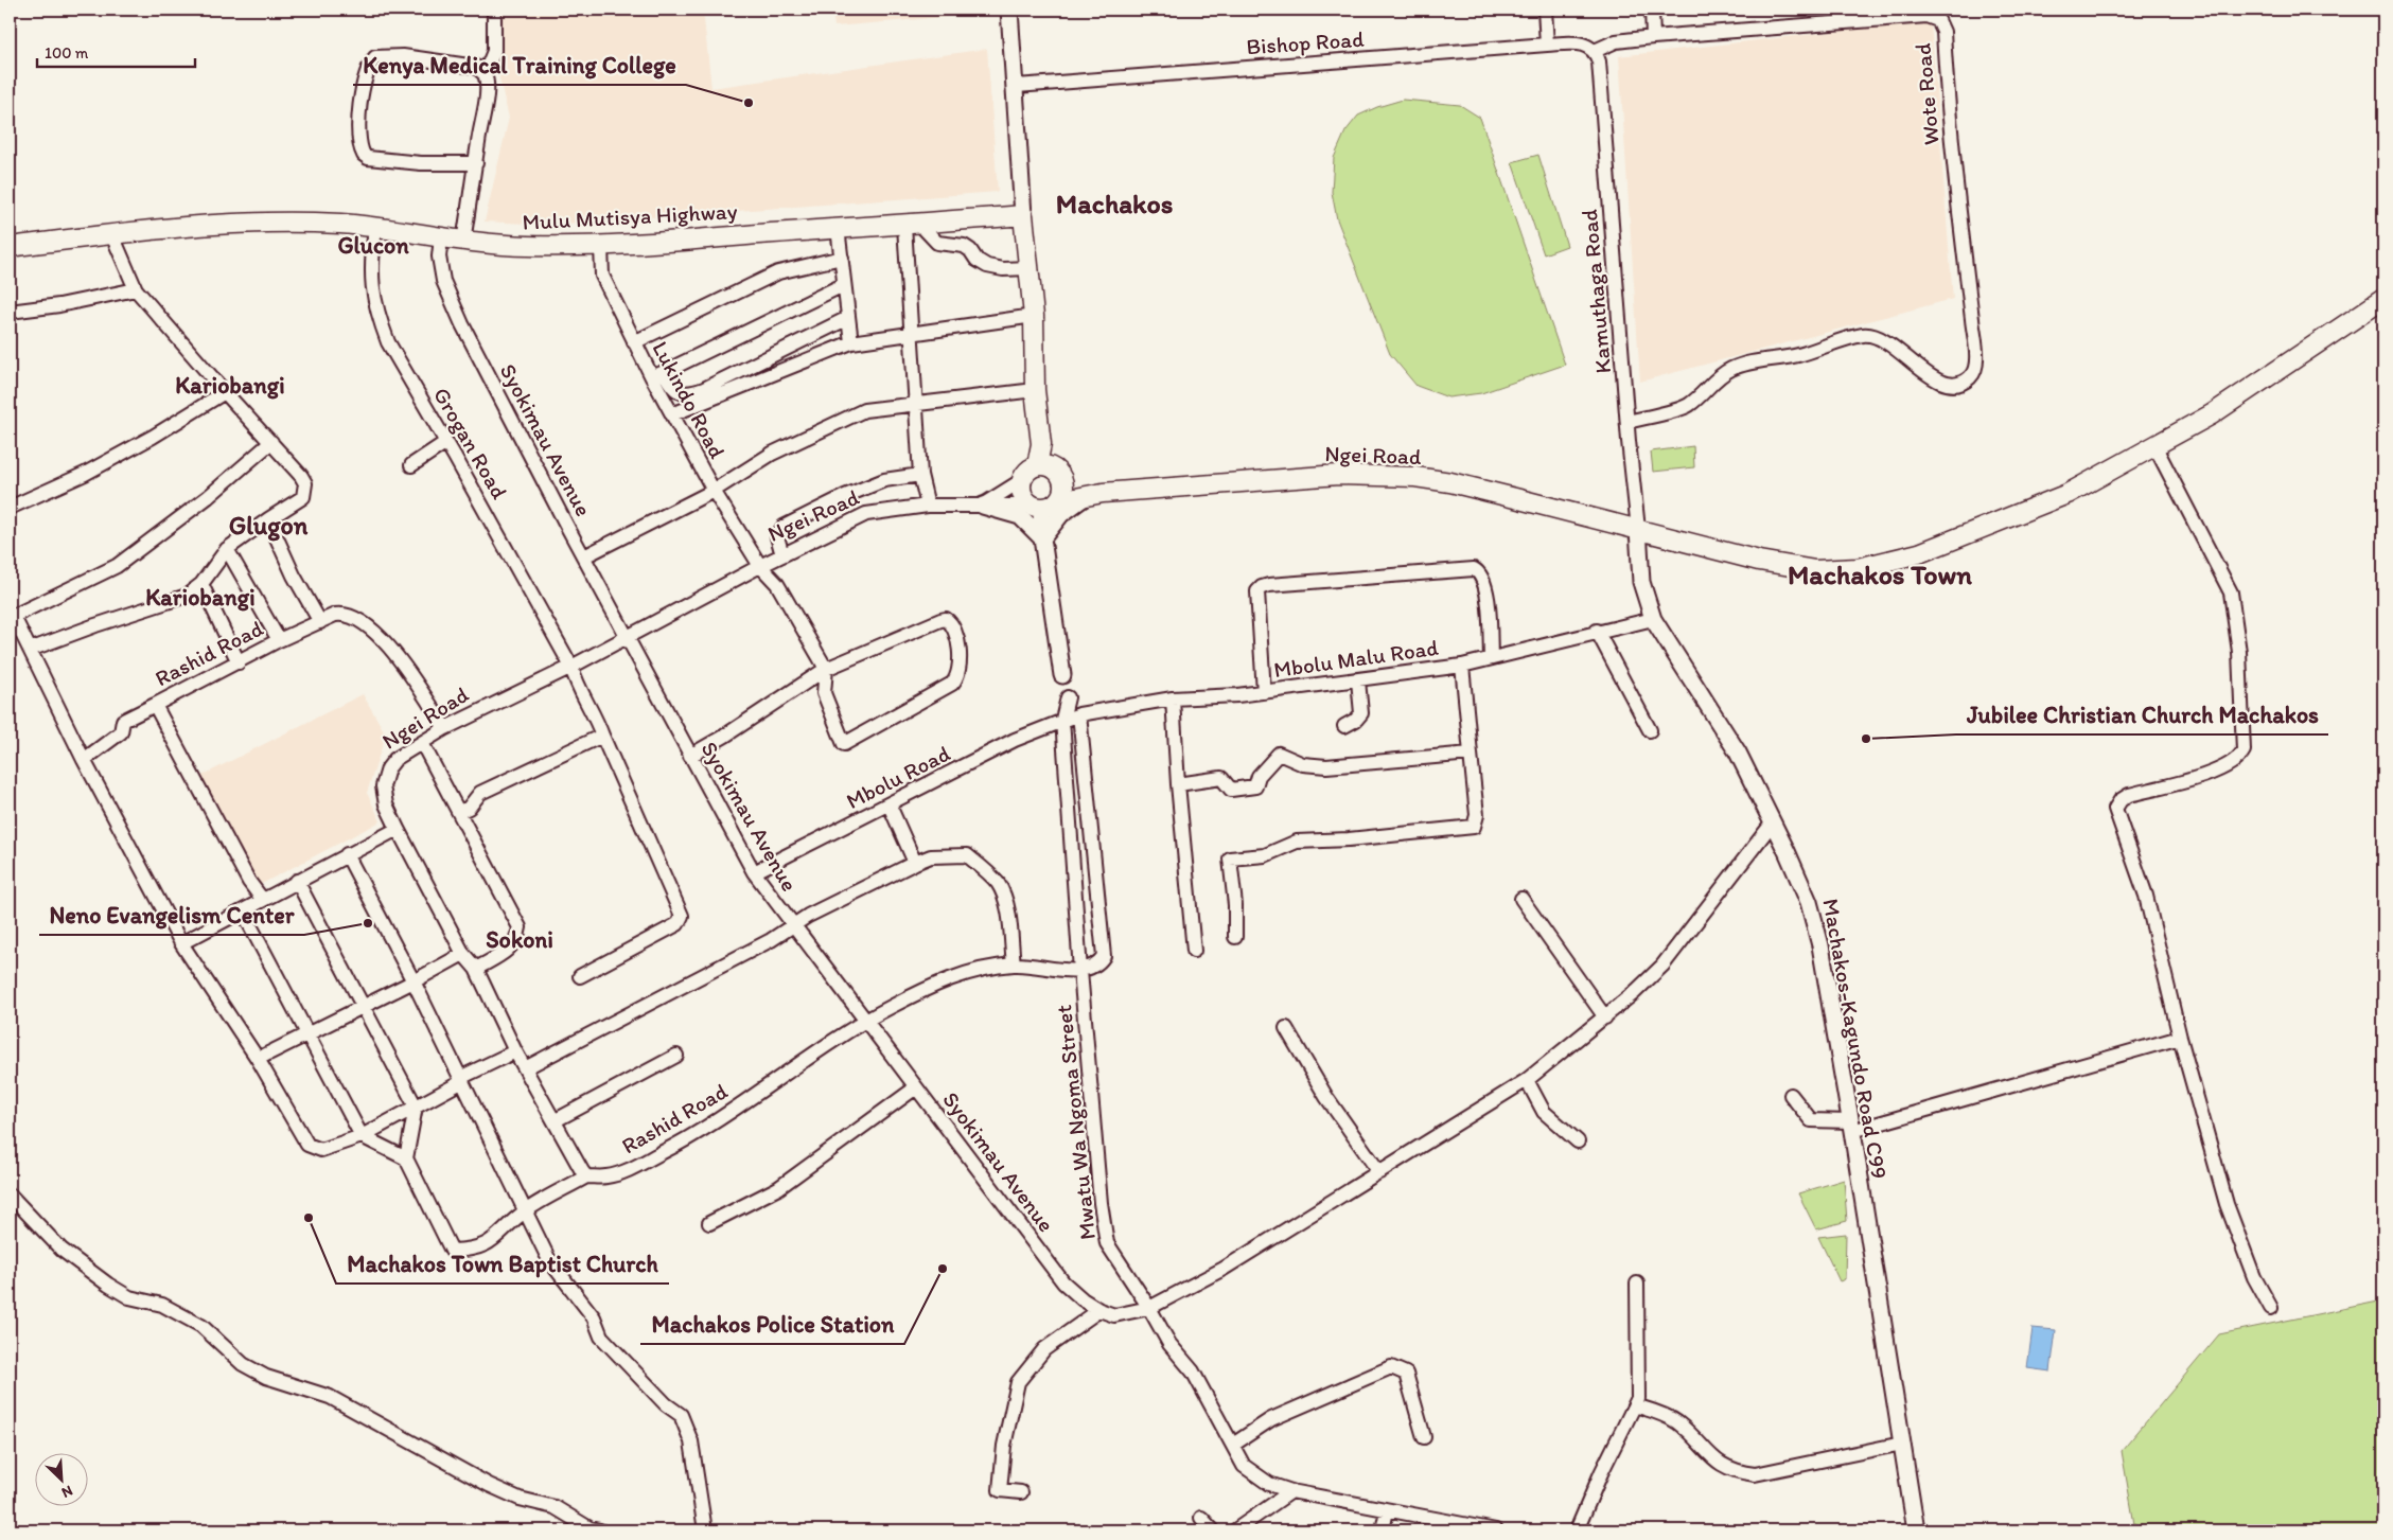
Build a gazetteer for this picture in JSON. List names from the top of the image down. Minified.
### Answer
{"streets":{"highway":["Mulu Mutisya Highway","Ngei Road"],"main road":["Machakos-Kagundo Road C99"],"street":["Bishop Road","Wote Road","Kamuthaga Road","Lukindo Road","Syokimau Avenue","Grogan Road","Rashid Road","Mbolu Malu Road","Mbolu Road","Mwatu Wa Ngoma Street"]},"crossings":[["Bishop Road","Wote Road"],["Bishop Road","Kamuthaga Road"],["Wote Road","Kamuthaga Road"],["Mulu Mutisya Highway","Lukindo Road"],["Mulu Mutisya Highway","Syokimau Avenue"],["Mulu Mutisya Highway","Grogan Road"],["Kamuthaga Road","Ngei Road"],["Kamuthaga Road","Machakos-Kagundo Road C99"],["Lukindo Road","Ngei Road"],["Syokimau Avenue","Ngei Road"],["Syokimau Avenue","Rashid Road"],["Syokimau Avenue","Mbolu Road"],["Syokimau Avenue","Machakos-Kagundo Road C99"],["Syokimau Avenue","Mwatu Wa Ngoma Street"],["Grogan Road","Ngei Road"],["Ngei Road","Rashid Road"],["Ngei Road","Machakos-Kagundo Road C99"],["Rashid Road","Mwatu Wa Ngoma Street"],["Mbolu Malu Road","Mbolu Road"],["Mbolu Malu Road","Machakos-Kagundo Road C99"],["Mbolu Malu Road","Mwatu Wa Ngoma Street"],["Mbolu Road","Mwatu Wa Ngoma Street"]],"districts":["Machakos","Glucon","Kariobangi","Glugon","Machakos Town","Kariobangi","Sokoni"],"places":["Kenya Medical Training College","Jubilee Christian Church Machakos","Neno Evangelism Center","Machakos Town Baptist Church","Machakos Police Station"],"scale_bar":"100 m","north":"bottom right"}
